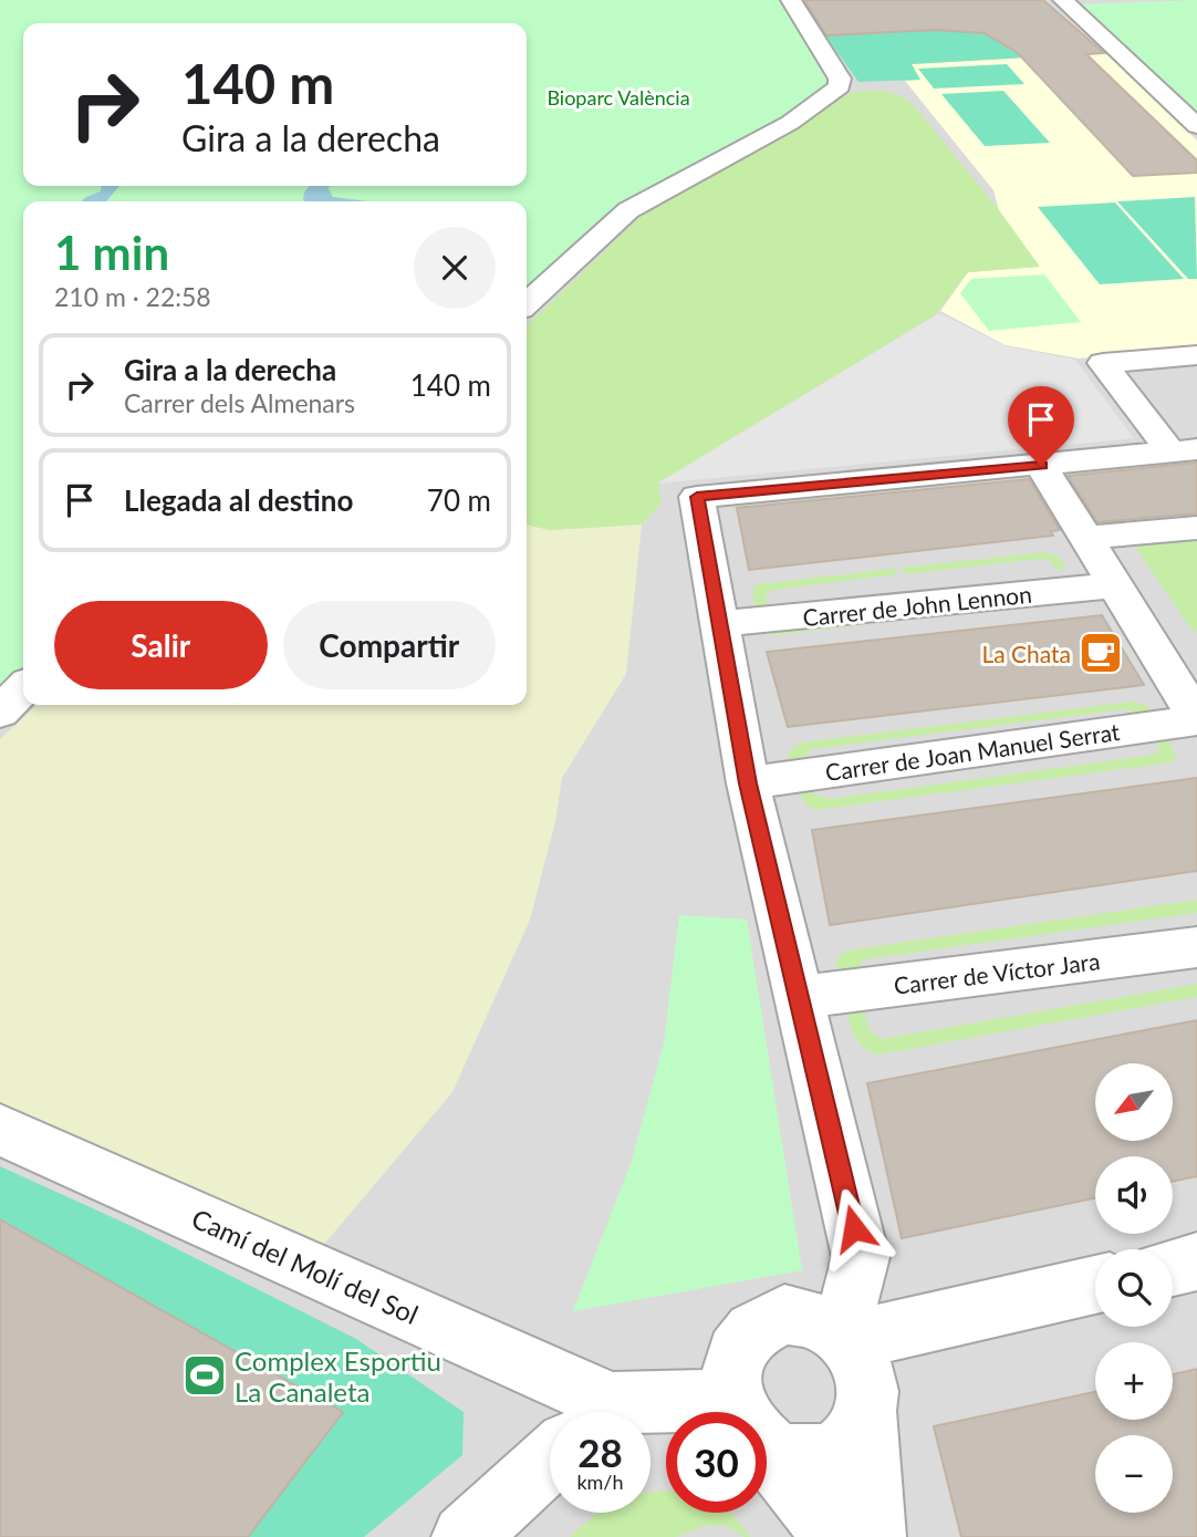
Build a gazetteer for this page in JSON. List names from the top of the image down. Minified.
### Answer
{"streets":{"street":["Carrer de John Lennon","Carrer de Joan Manuel Serrat","Carrer de Víctor Jara","Camí del Molí del Sol"]},"parks":["Bioparc València"],"places":{"cafe":["La Chata"],"sports":["Complex Esportiu La Canaleta"]},"north":"bottom left","page":{"turn":["140 m","Gira a la derecha"],"heading":["1 min","210 m · 22:58"],"list":[{"name":"Gira a la derecha","note":"Carrer dels Almenars","value":"140 m"},{"name":"Llegada al destino","value":"70 m"}],"buttons":["Salir","Compartir"],"map_buttons":["+","−"],"speed":"28 km/h","limit":"30"}}
